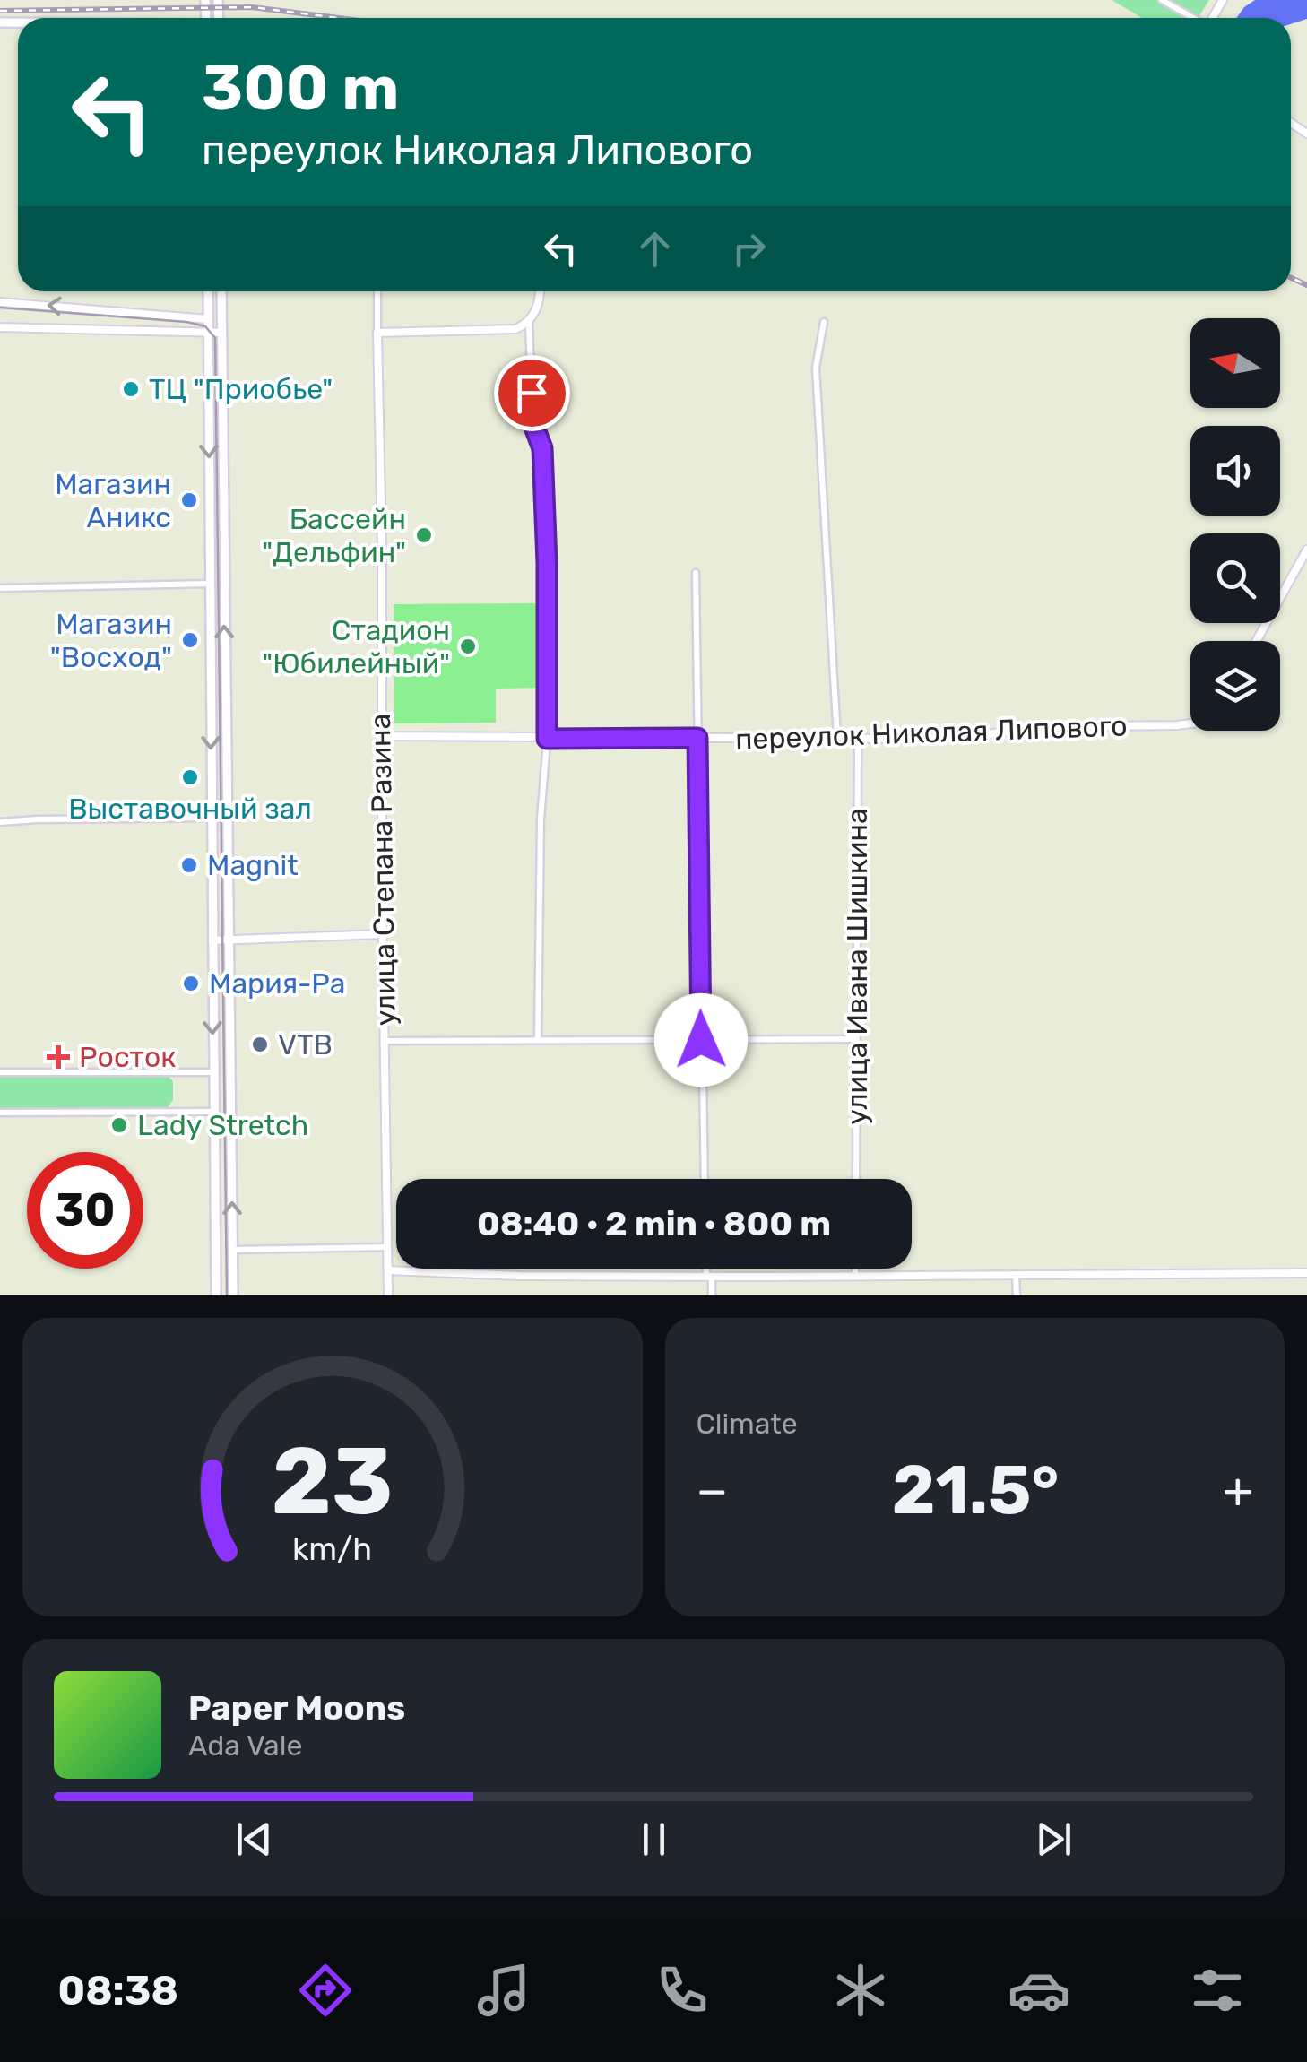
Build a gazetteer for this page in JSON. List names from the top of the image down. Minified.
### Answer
{"streets":{"street":["переулок Николая Липового","улица Степана Разина","улица Ивана Шишкина"]},"crossings":[["переулок Николая Липового","улица Степана Разина"],["переулок Николая Липового","улица Ивана Шишкина"]],"places":{"other":["ТЦ \"Приобье\"","Магазин Аникс","Бассейн \"Дельфин\"","Магазин \"Восход\"","Стадион \"Юбилейный\"","Выставочный зал","Magnit","Мария-Ра","VTB","Lady Stretch"],"health":["Росток"]},"north":"left","page":{"turn":["300 m","переулок Николая Липового"],"limit":"30","trip":"08:40 · 2 min · 800 m","tile":"Climate","heat":["−","21.5°","+"],"song":["Paper Moons","Ada Vale"],"tabs":"08:38","gauge":["23","km/h"]}}
